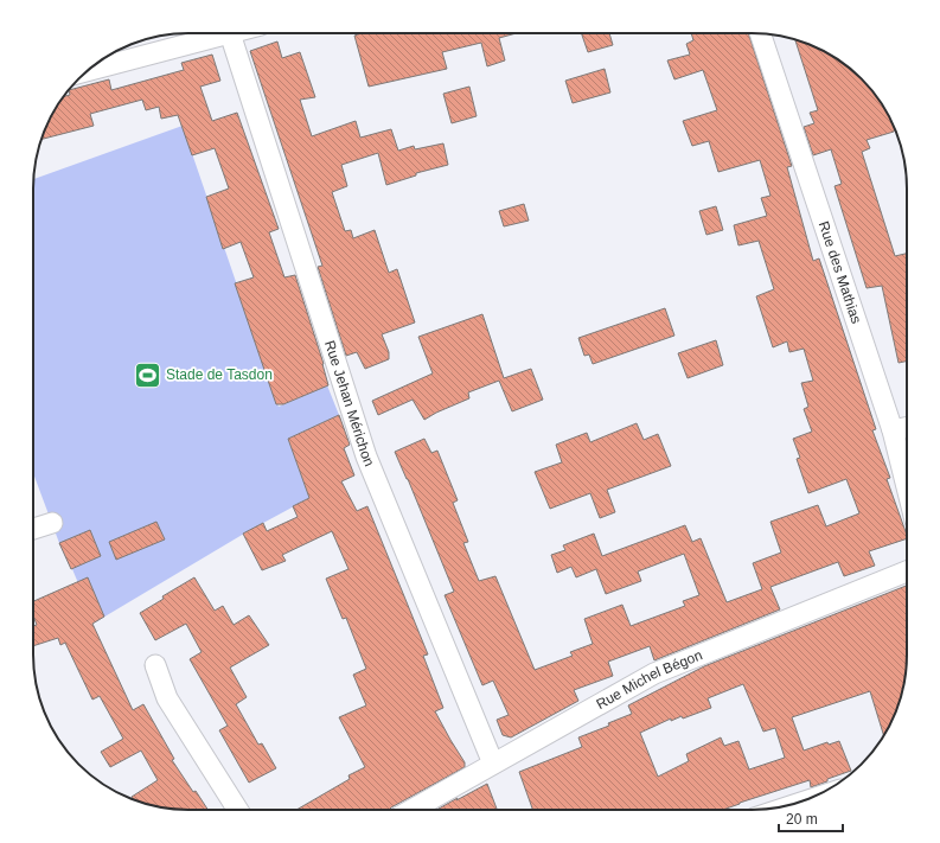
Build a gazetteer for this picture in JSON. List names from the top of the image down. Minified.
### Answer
{"streets":{"street":["Rue des Mathias","Rue Jehan Mérichon","Rue Michel Bégon"]},"crossings":[["Rue Jehan Mérichon","Rue Michel Bégon"]],"places":{"sports":["Stade de Tasdon"]},"scale_bar":"20 m"}
